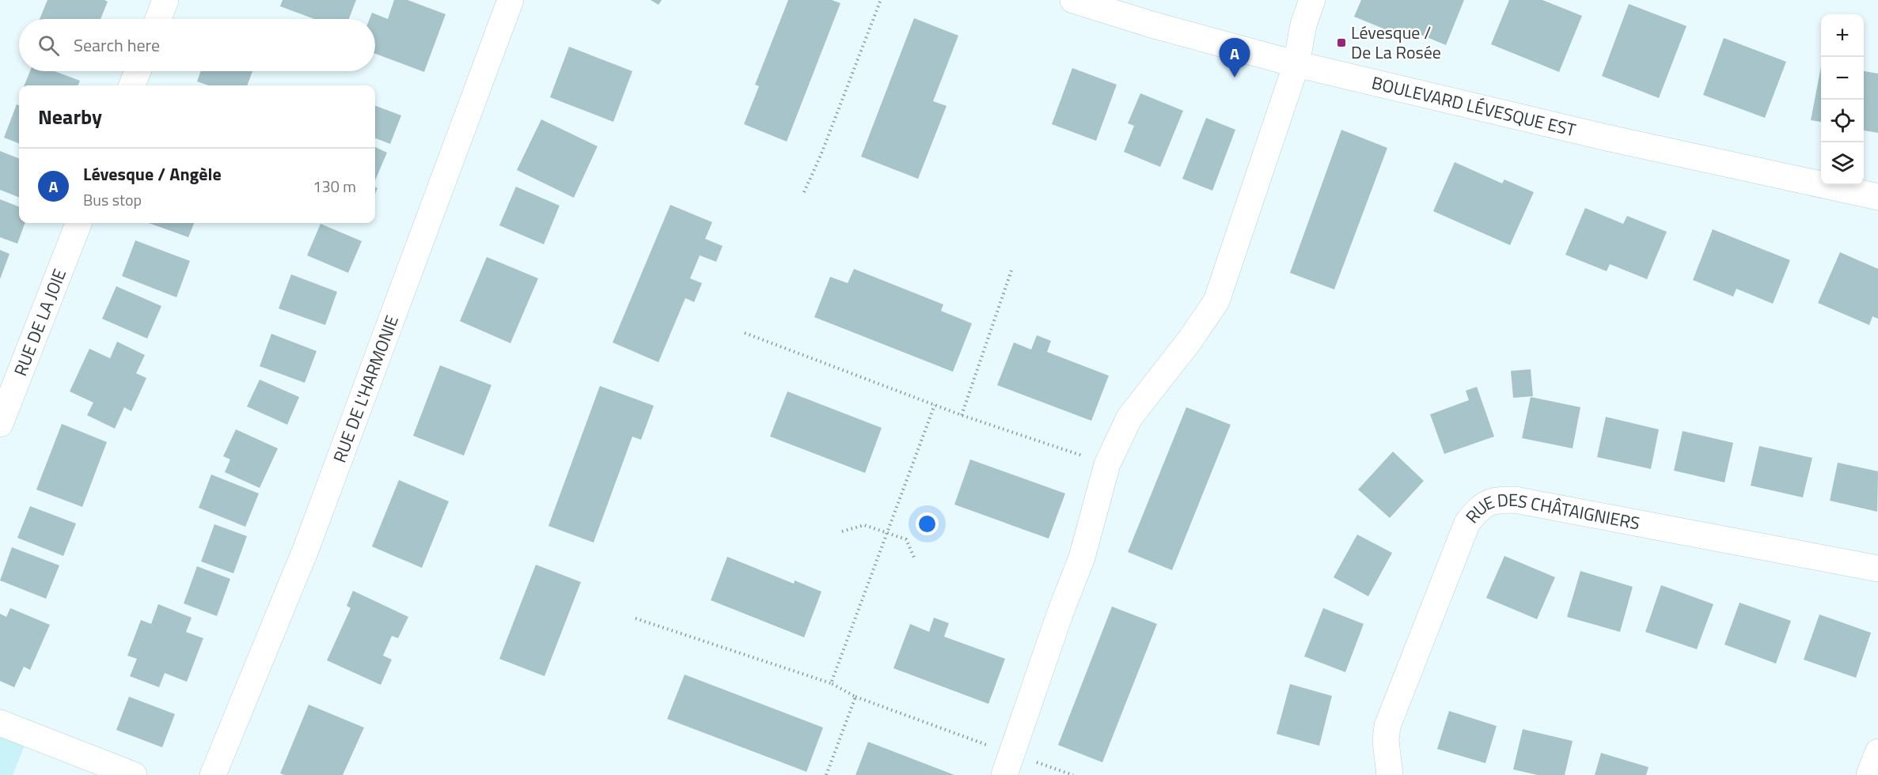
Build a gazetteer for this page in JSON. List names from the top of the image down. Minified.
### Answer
{"streets":{"street":["BOULEVARD LÉVESQUE EST","RUE DE LA JOIE","RUE DE L'HARMONIE","RUE DES CHÂTAIGNIERS"]},"places":{"transit":["Lévesque / De La Rosée"]},"page":{"map_buttons":["+","−"],"search":"Search here","pins":"A","heading":"Nearby","list":[{"mark":"A","name":"Lévesque / Angèle","note":"Bus stop","value":"130 m"}]}}
